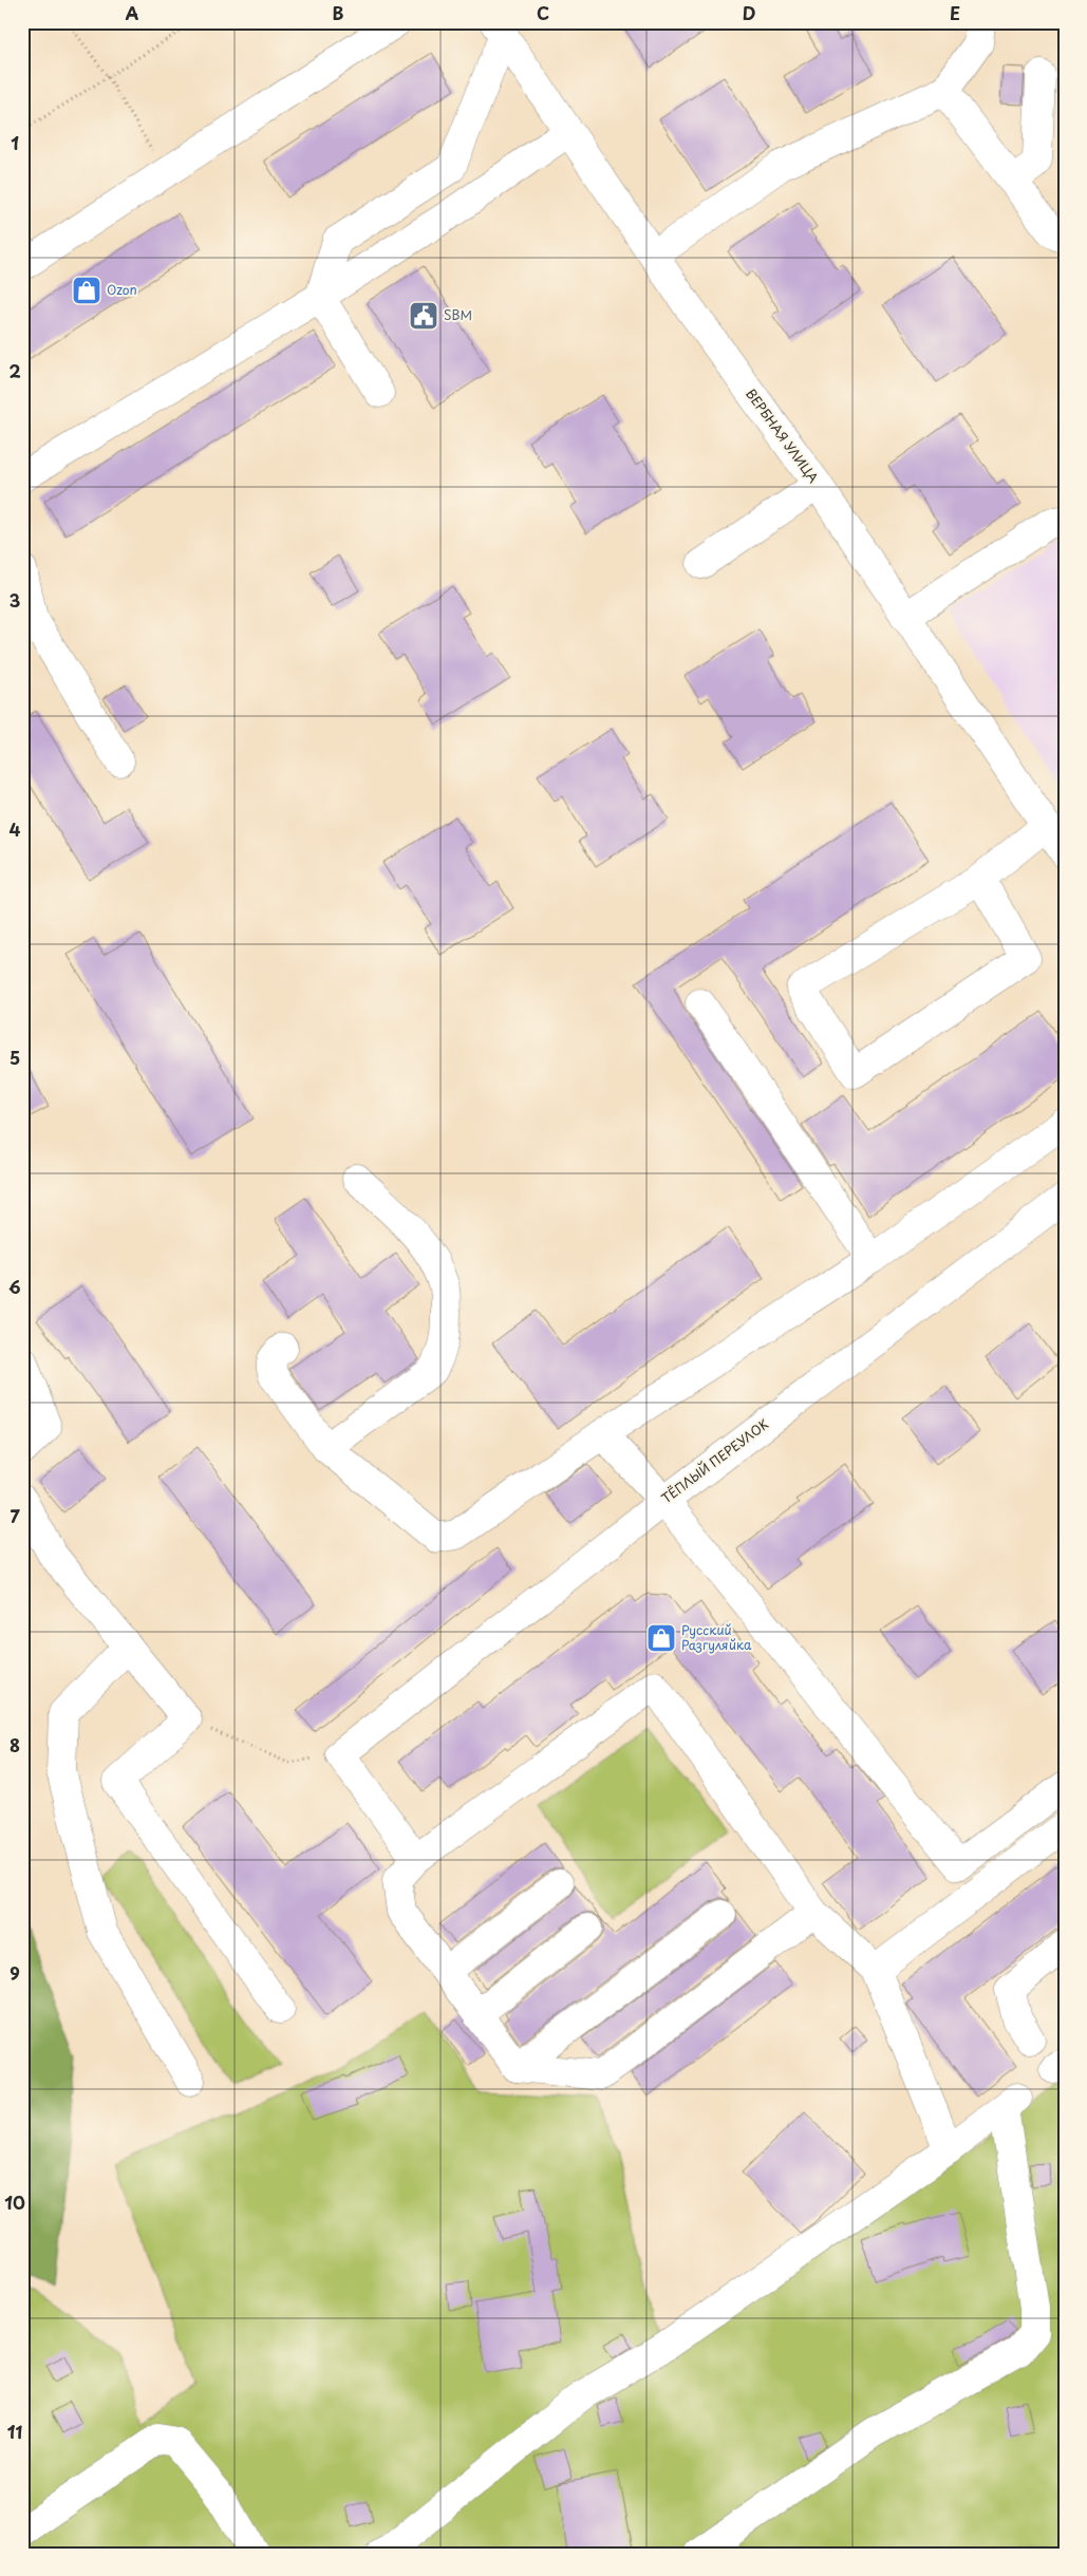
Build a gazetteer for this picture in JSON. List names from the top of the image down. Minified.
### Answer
{"streets":{"street":["ВЕРБНАЯ УЛИЦА","ТЁПЛЫЙ ПЕРЕУЛОК"]},"places":{"shop":["Ozon","Русский Разгуляйка"],"public building":["SBM"]},"grid":{"columns":["A","B","C","D","E"],"rows":["1","2","3","4","5","6","7","8","9","10","11"]}}
